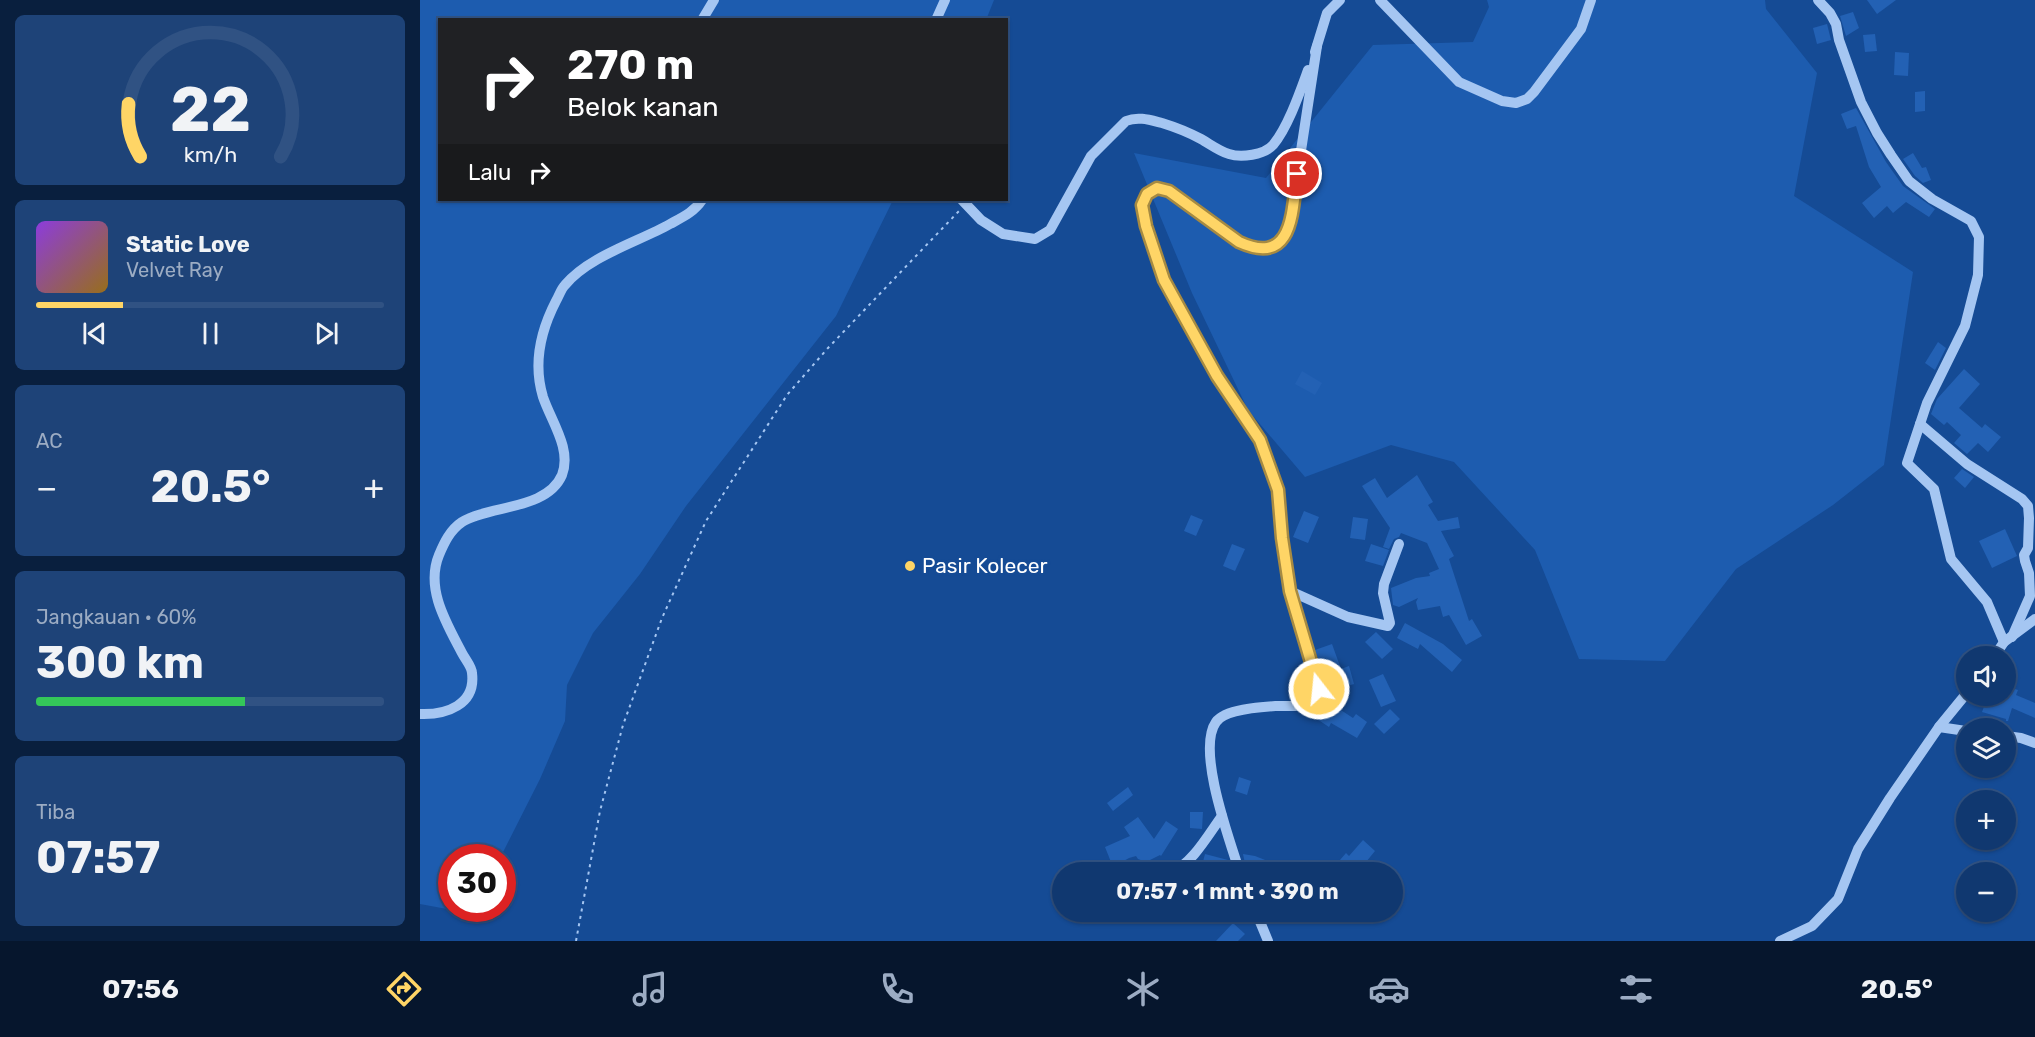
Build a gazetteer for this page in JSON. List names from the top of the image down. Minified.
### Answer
{"places":["Pasir Kolecer"],"page":{"turn":["270 m","Belok kanan"],"then":"Lalu","song":["Static Love","Velvet Ray"],"tile":["AC",["Jangkauan · 60%","300 km"],["Tiba","07:57"]],"heat":["−","20.5°","+"],"map_buttons":["+","−"],"limit":"30","trip":"07:57 · 1 mnt · 390 m","tabs":["07:56","20.5°"],"gauge":["22","km/h"]}}
